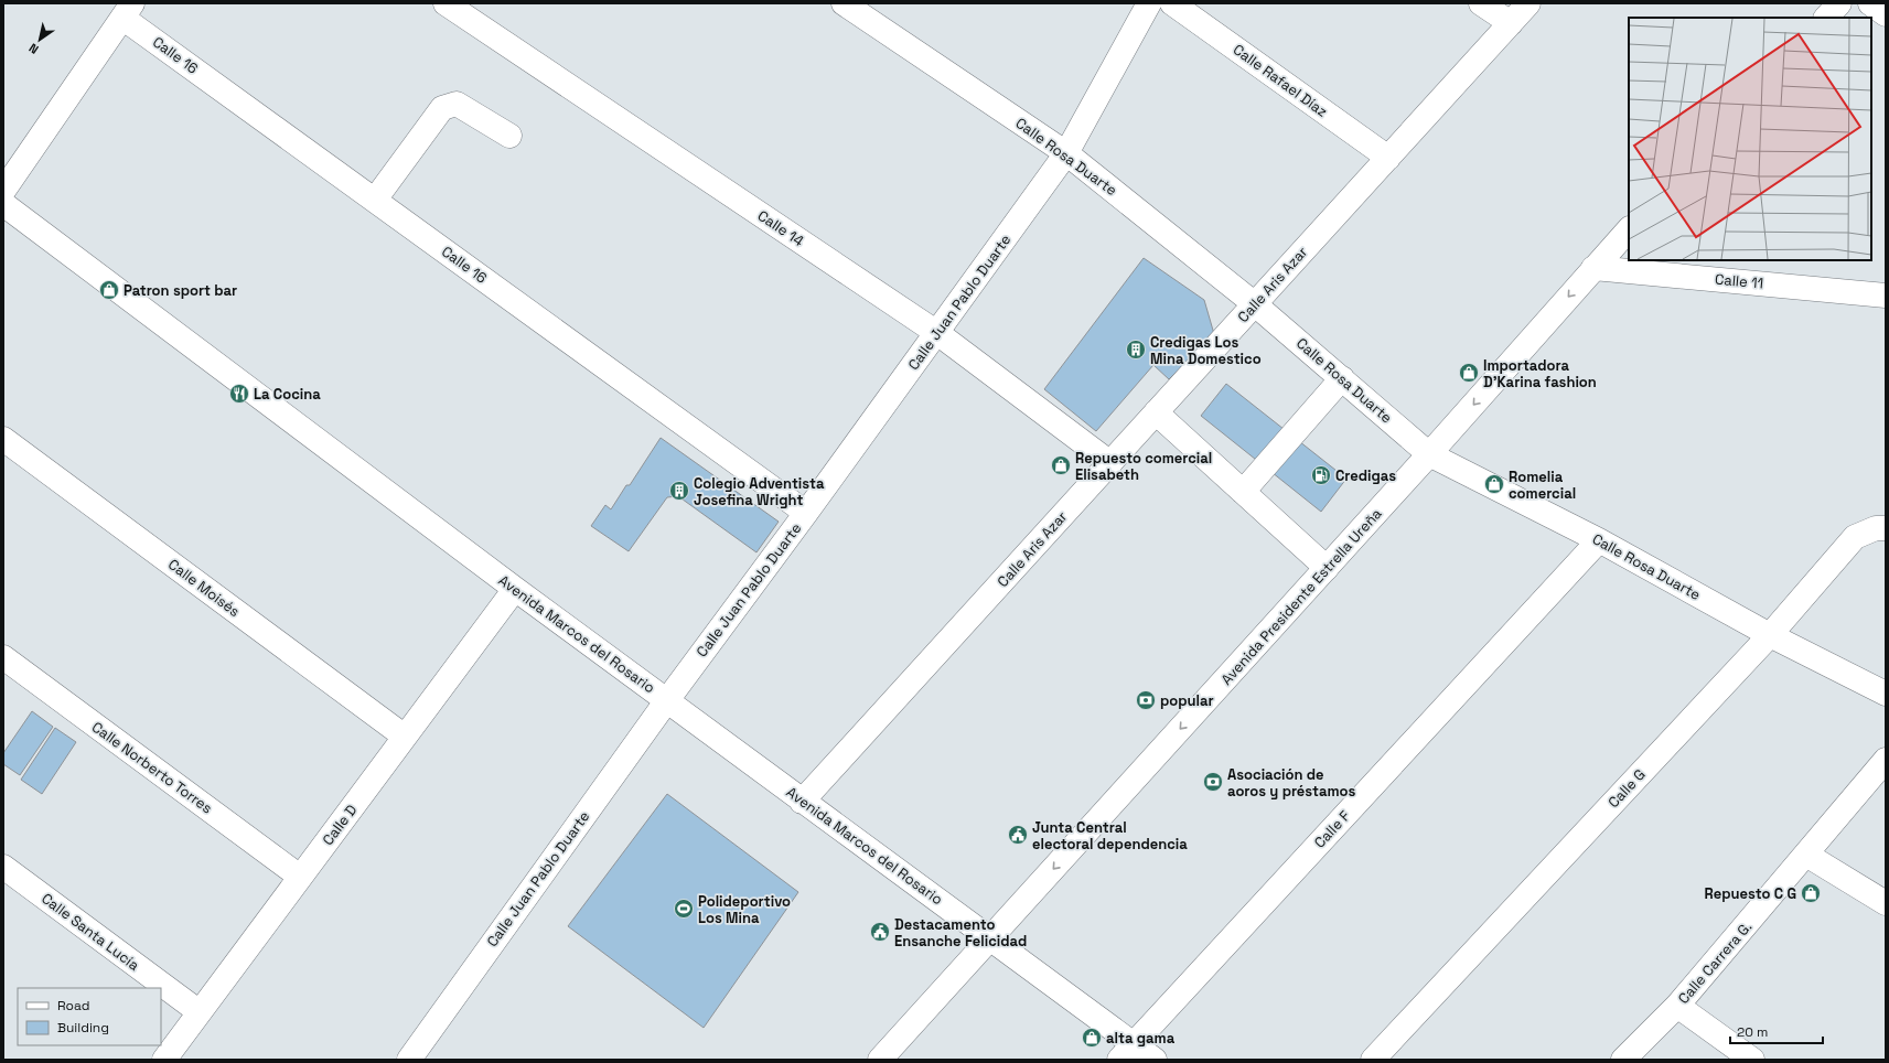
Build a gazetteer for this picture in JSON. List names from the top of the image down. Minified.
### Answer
{"streets":{"street":["Calle 16","Calle Rafael Díaz","Calle Rosa Duarte","Calle 14","Calle 11","Calle Aris Azar","Calle Juan Pablo Duarte","Calle Moisés","Avenida Presidente Estrella Ureña","Avenida Marcos del Rosario","Calle Norberto Torres","Calle G","Calle D","Calle F","Calle Santa Lucía","Calle Carrera G."]},"crossings":[["Calle 16","Calle Juan Pablo Duarte"],["Calle Rafael Díaz","Calle Aris Azar"],["Calle Rosa Duarte","Calle Aris Azar"],["Calle Rosa Duarte","Calle Juan Pablo Duarte"],["Calle Rosa Duarte","Avenida Presidente Estrella Ureña"],["Calle Rosa Duarte","Calle G"],["Calle Rosa Duarte","Calle F"],["Calle 14","Calle Aris Azar"],["Calle 14","Calle Juan Pablo Duarte"],["Calle 11","Avenida Presidente Estrella Ureña"],["Calle Aris Azar","Avenida Marcos del Rosario"],["Calle Juan Pablo Duarte","Avenida Marcos del Rosario"],["Calle Moisés","Calle D"],["Avenida Presidente Estrella Ureña","Avenida Marcos del Rosario"],["Avenida Marcos del Rosario","Calle D"],["Avenida Marcos del Rosario","Calle F"],["Calle Norberto Torres","Calle D"],["Calle D","Calle Santa Lucía"]],"one_way":["Avenida Presidente Estrella Ureña"],"places":{"shop":["Patron sport bar","Importadora D’Karina fashion","Repuesto comercial Elisabeth","Romelia comercial","Repuesto C G","alta gama"],"building":["Credigas Los Mina Domestico","Colegio Adventista Josefina Wright"],"restaurant":["La Cocina"],"fuel station":["Credigas"],"bank":["popular","Asociación de aoros y préstamos"],"public building":["Junta Central electoral dependencia","Destacamento Ensanche Felicidad"],"sports":["Polideportivo Los Mina"]},"legend":["Road","Building"],"scale_bar":"20 m","north":"bottom left"}
